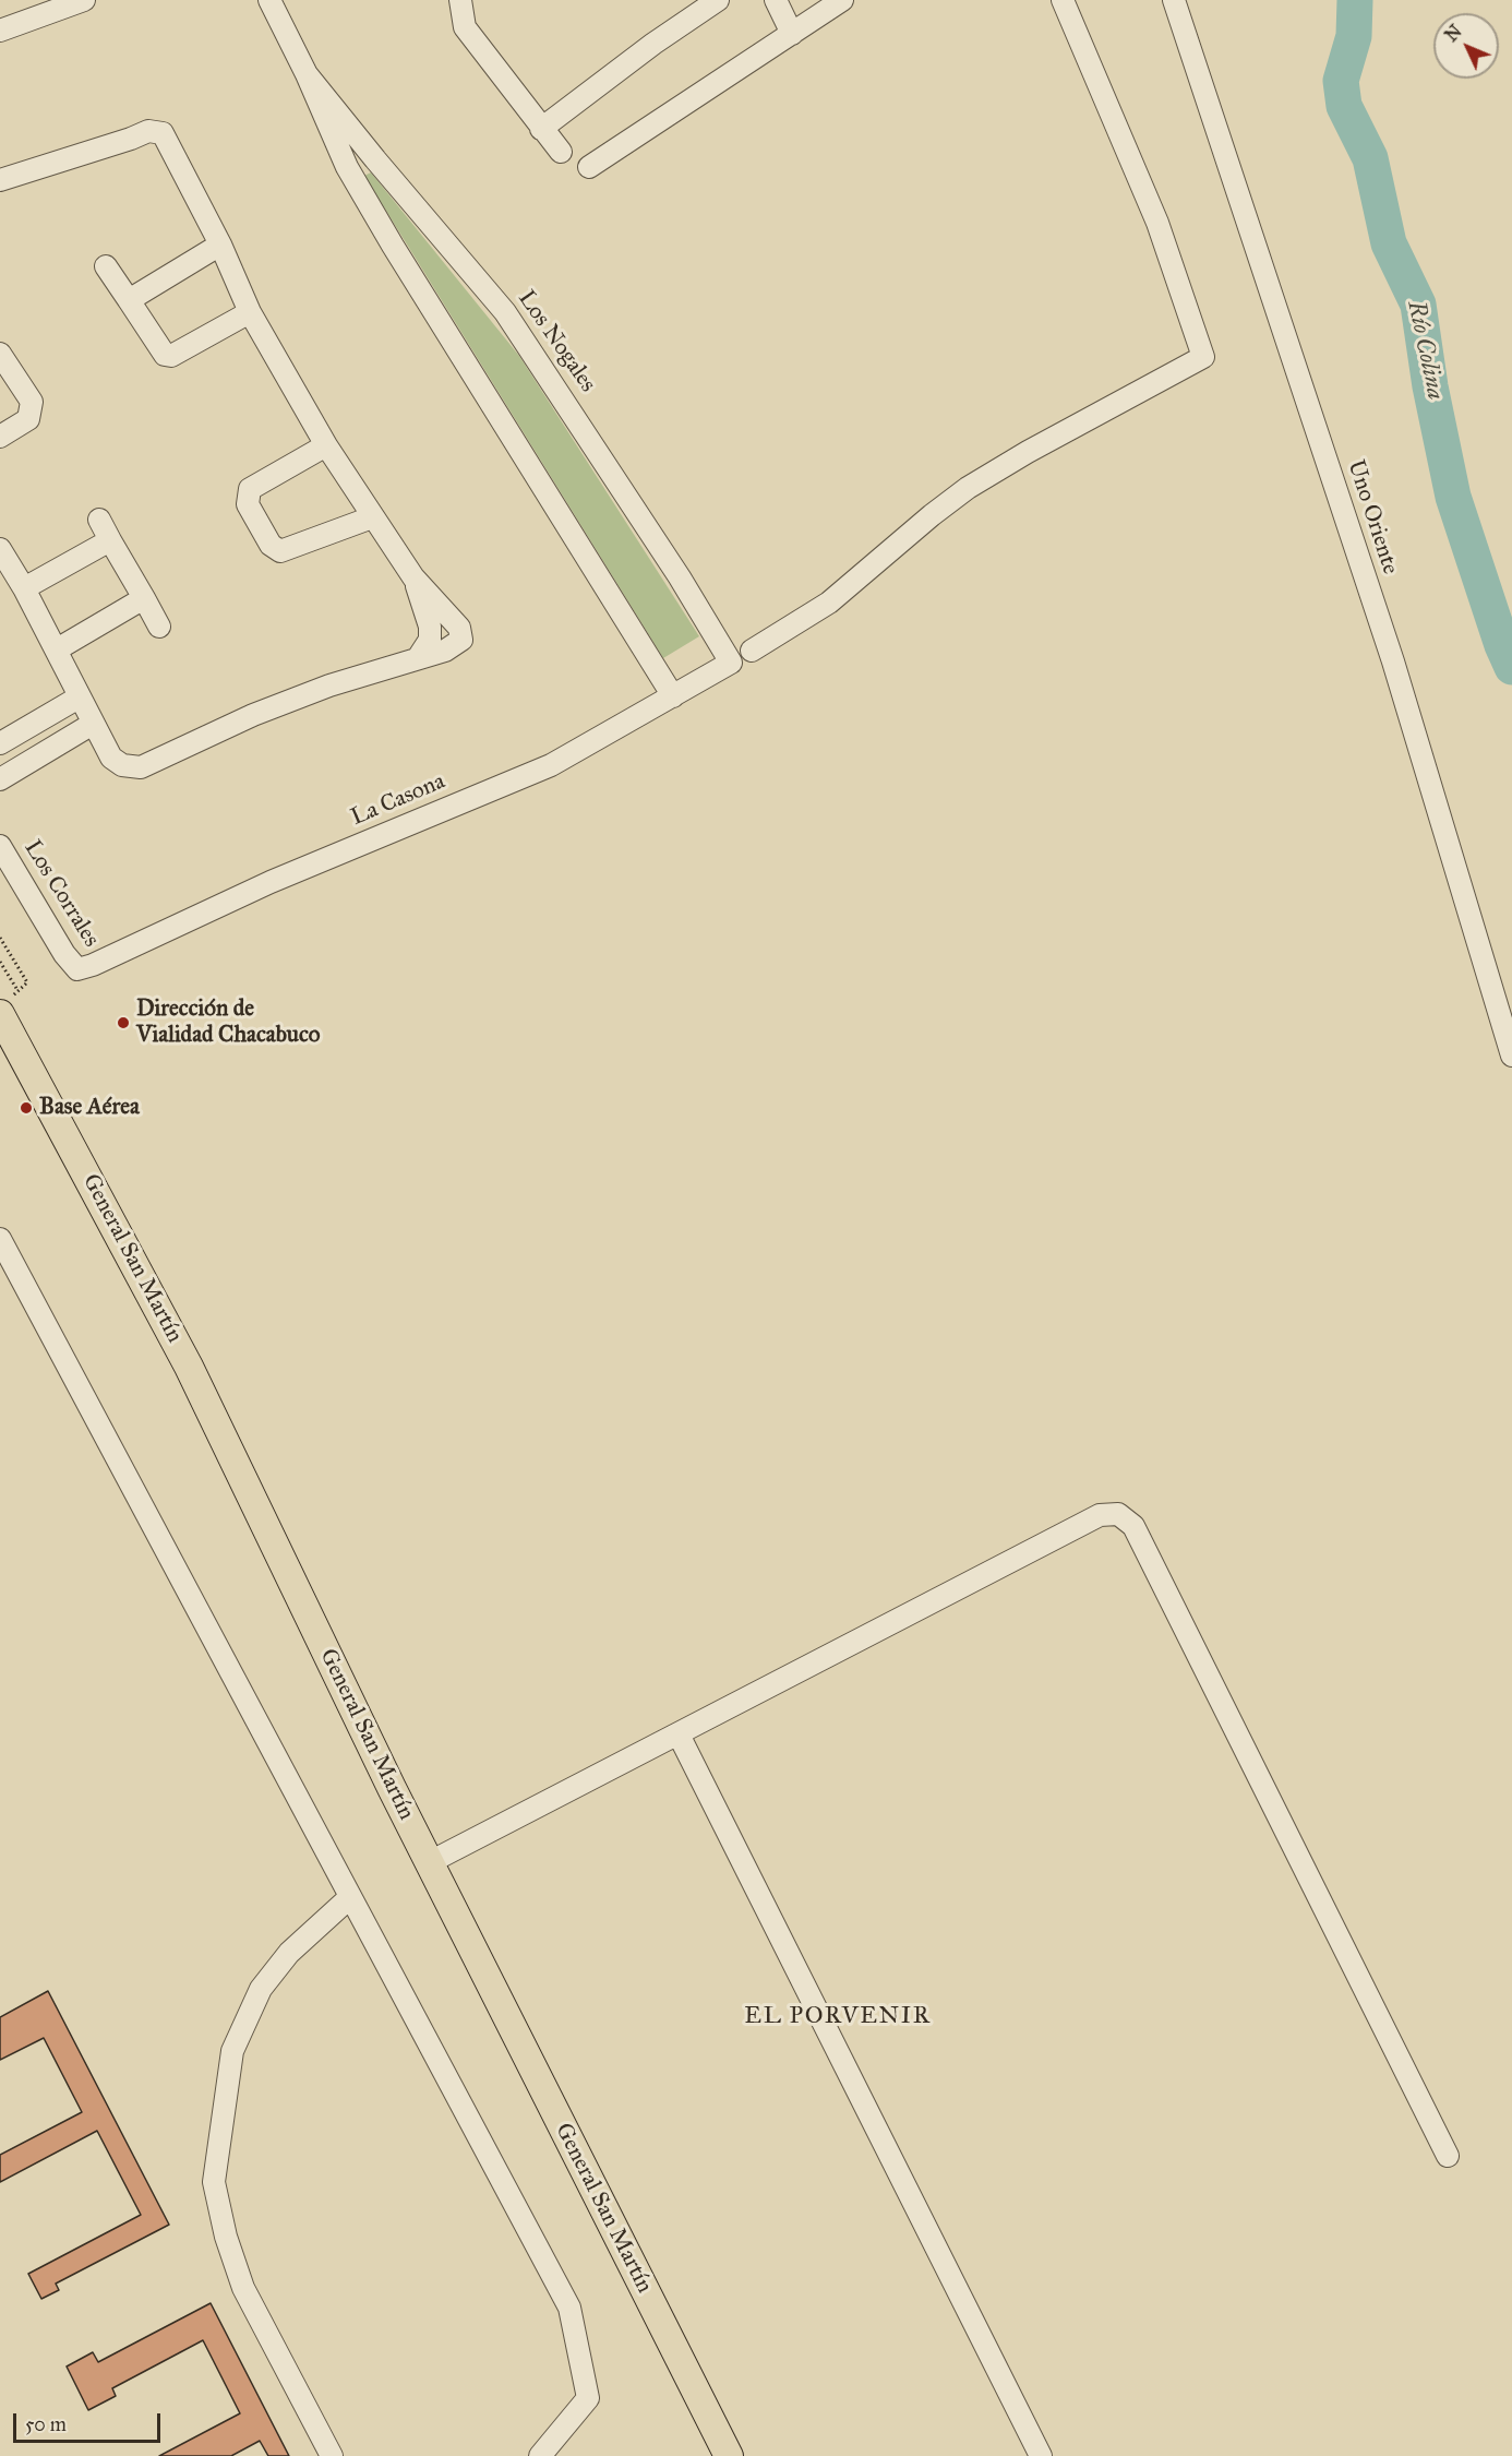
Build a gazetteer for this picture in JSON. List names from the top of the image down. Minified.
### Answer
{"streets":{"main road":["General San Martín"],"street":["Los Nogales","Uno Oriente","La Casona","Los Corrales"]},"crossings":[["Los Nogales","La Casona"],["La Casona","Los Corrales"]],"districts":["EL PORVENIR"],"water":["Río Colina"],"places":["Dirección de Vialidad Chacabuco","Base Aérea"],"scale_bar":"50 m","north":"top left"}
